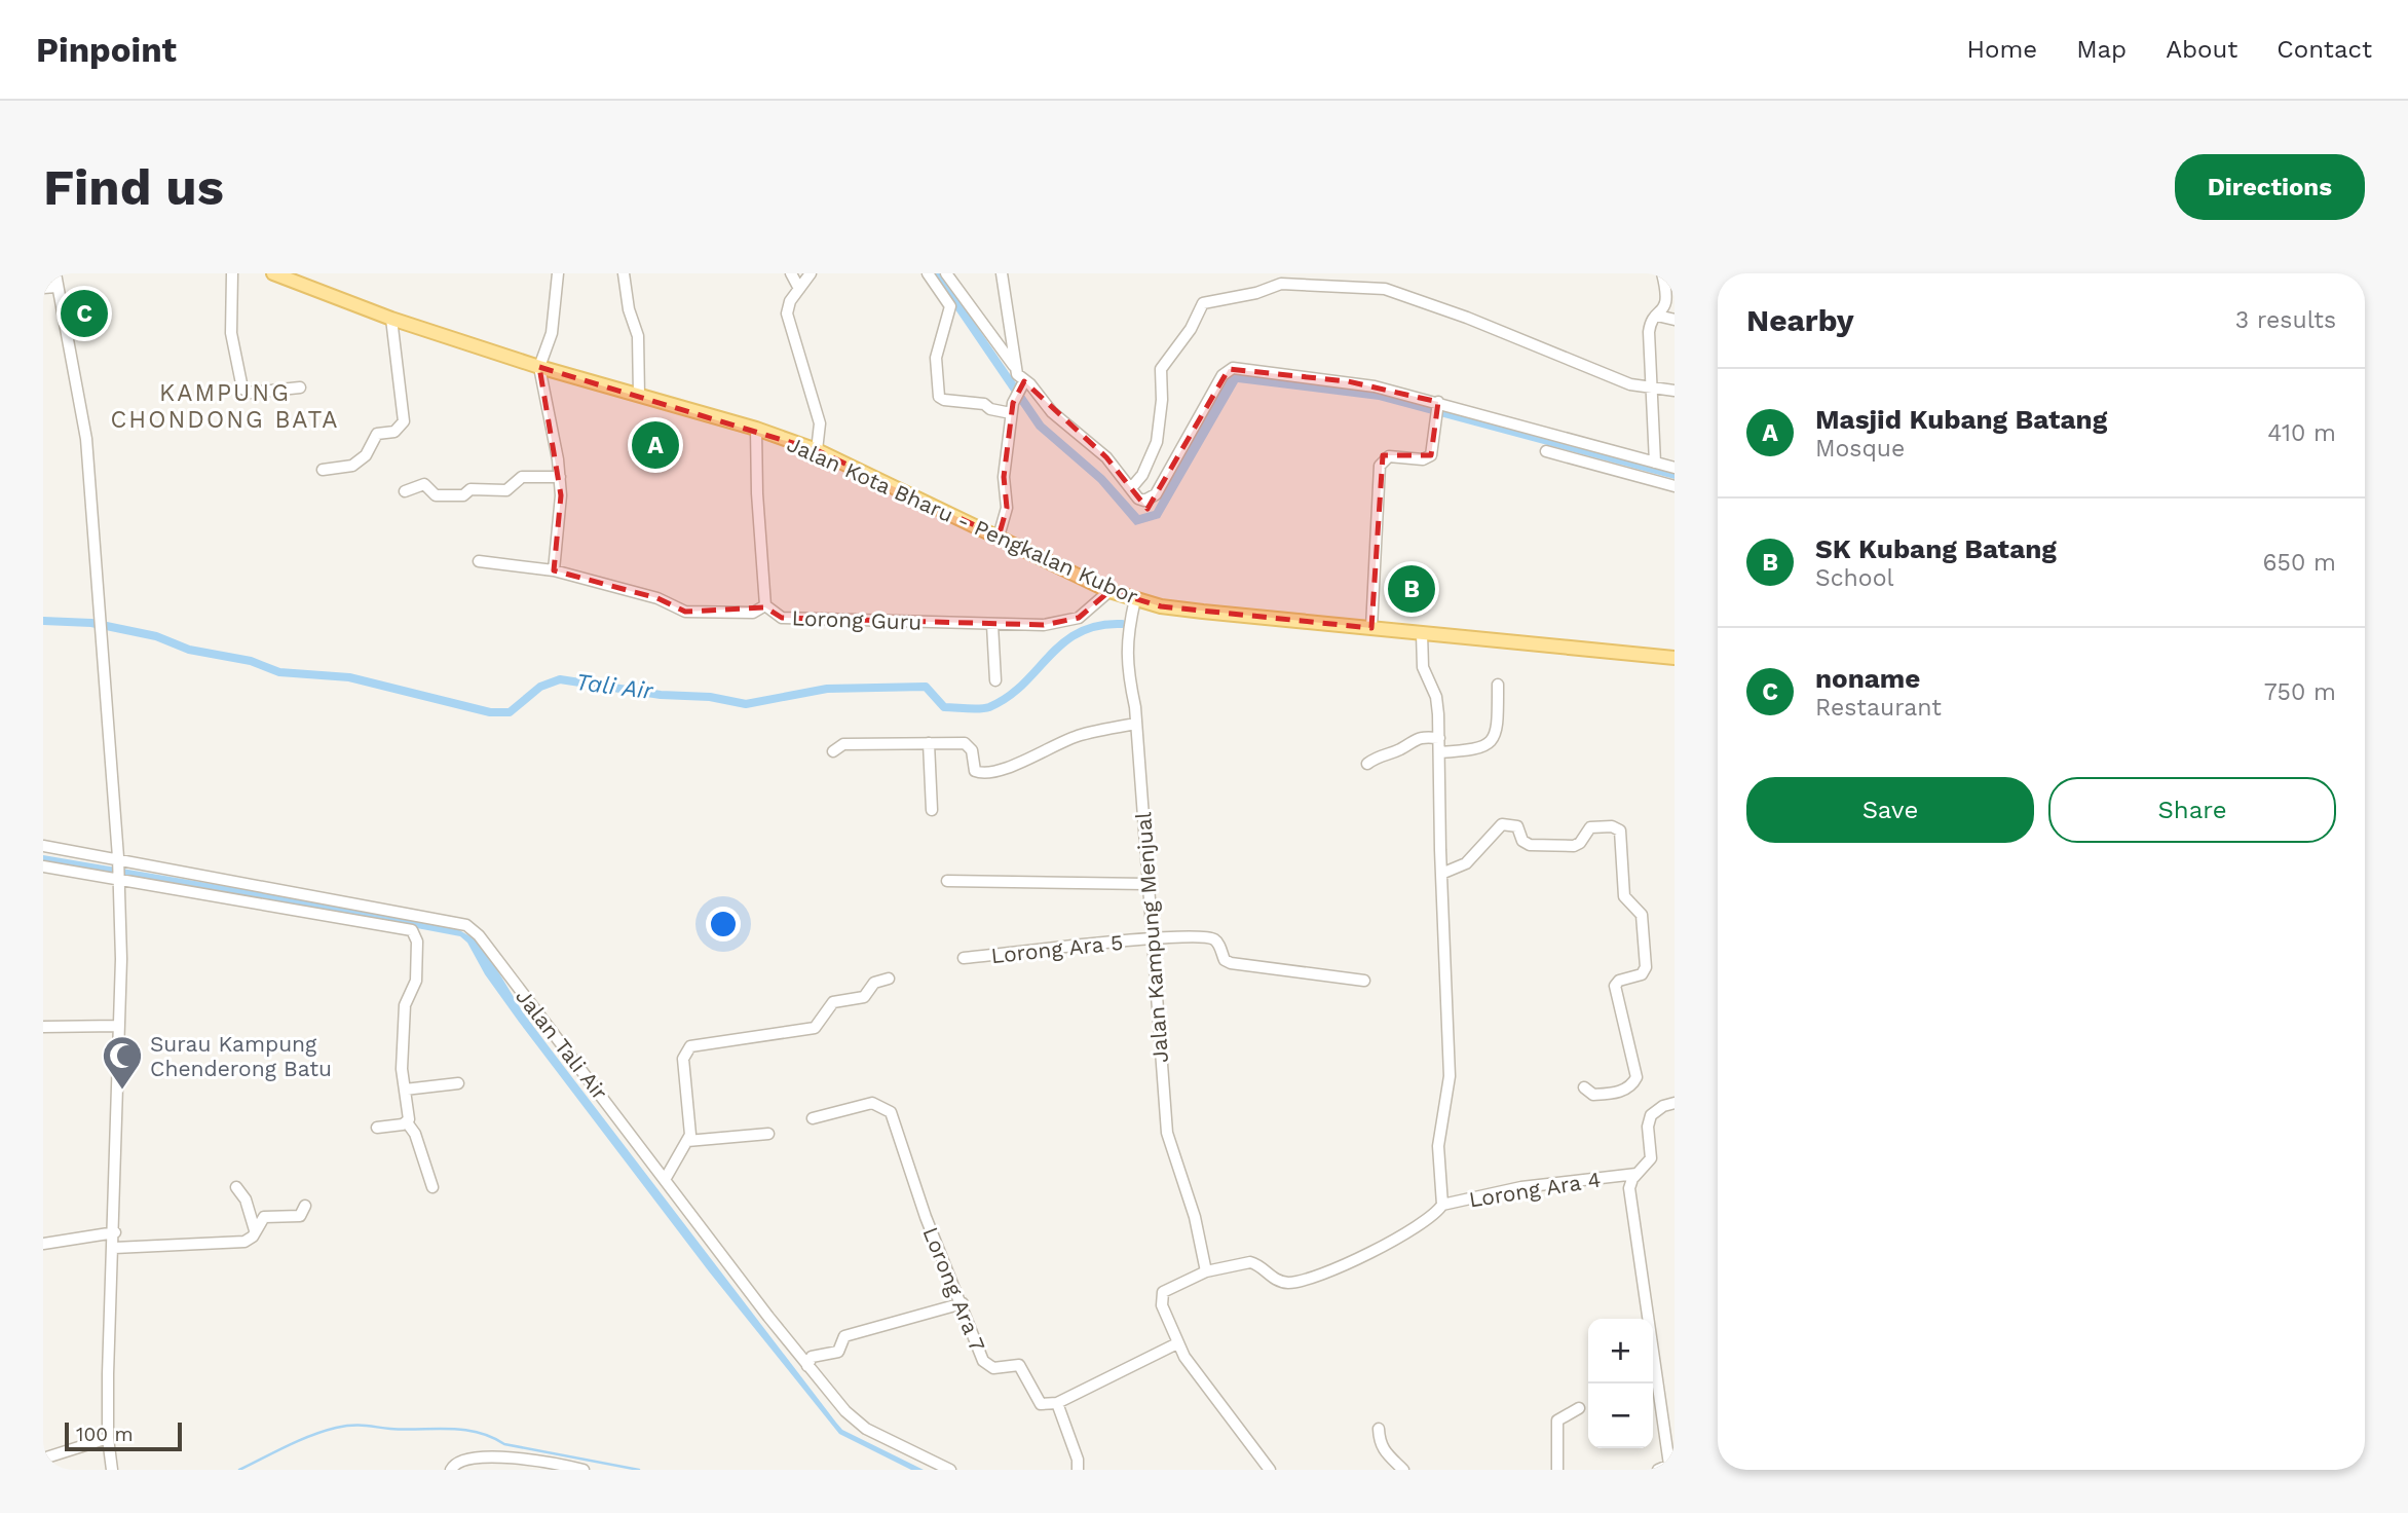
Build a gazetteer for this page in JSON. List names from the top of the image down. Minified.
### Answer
{"streets":{"main road":["Jalan Kota Bharu - Pengkalan Kubor"],"street":["Lorong Guru","Jalan Kampung Menjual","Lorong Ara 5","Jalan Tali Air","Lorong Ara 4","Lorong Ara 7"]},"crossings":[["Jalan Kota Bharu - Pengkalan Kubor","Lorong Guru"],["Jalan Kota Bharu - Pengkalan Kubor","Jalan Kampung Menjual"],["Jalan Kampung Menjual","Lorong Ara 5"],["Jalan Kampung Menjual","Lorong Ara 4"]],"districts":["KAMPUNG CHONDONG BATA"],"water":["Tali Air"],"places":{"mosque":["Surau Kampung Chenderong Batu"]},"scale_bar":"100 m","page":{"header":"Pinpoint","nav":["Home","Map","About","Contact"],"buttons":["Directions",["Save","Share"]],"title":"Find us","heading":["Nearby","3 results"],"pins":["C","A","B"],"list":[{"mark":"A","name":"Masjid Kubang Batang","note":"Mosque","value":"410 m"},{"mark":"B","name":"SK Kubang Batang","note":"School","value":"650 m"},{"mark":"C","name":"noname","note":"Restaurant","value":"750 m"}],"map_buttons":["+","−"],"scale":"100 m"}}
